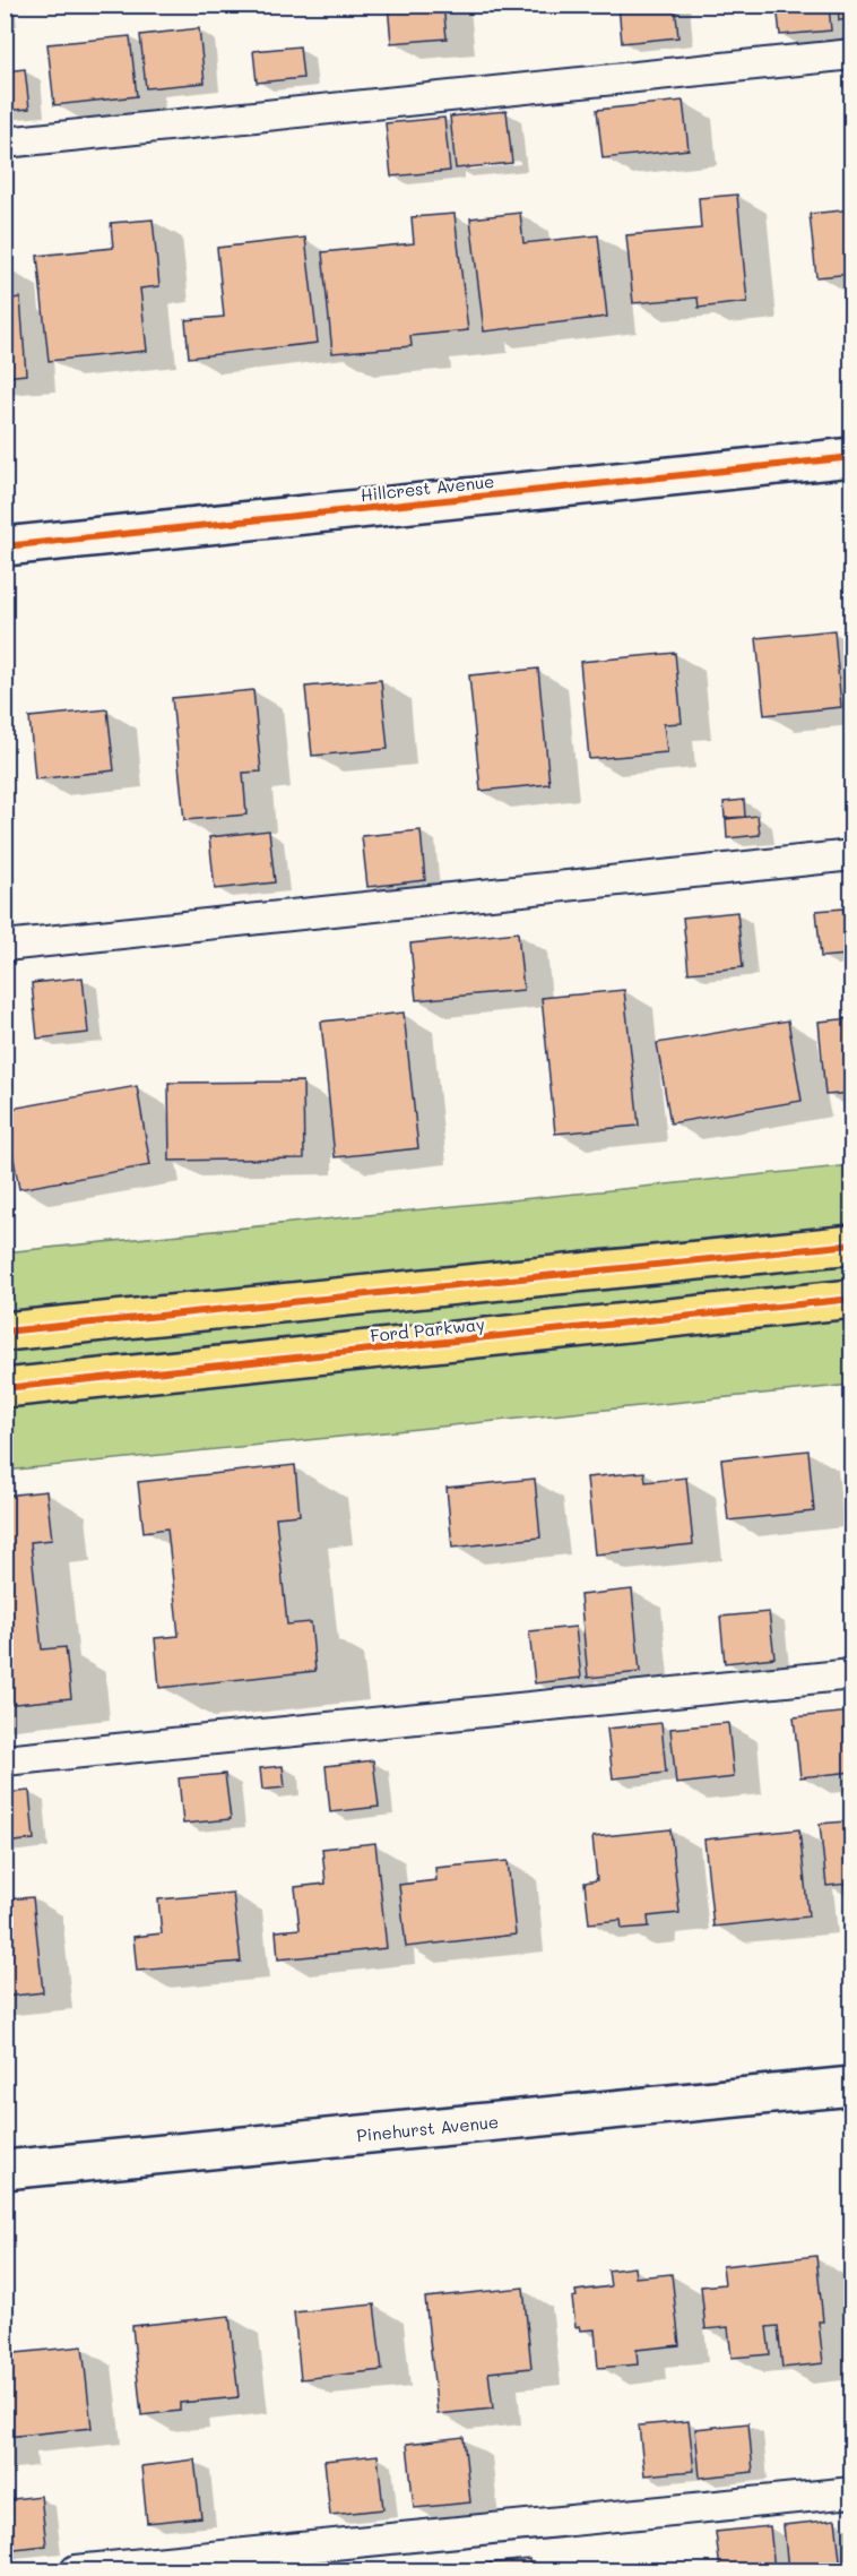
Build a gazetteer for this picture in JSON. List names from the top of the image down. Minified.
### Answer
{"streets":{"main road":["Ford Parkway"],"street":["Hillcrest Avenue","Pinehurst Avenue"]}}
